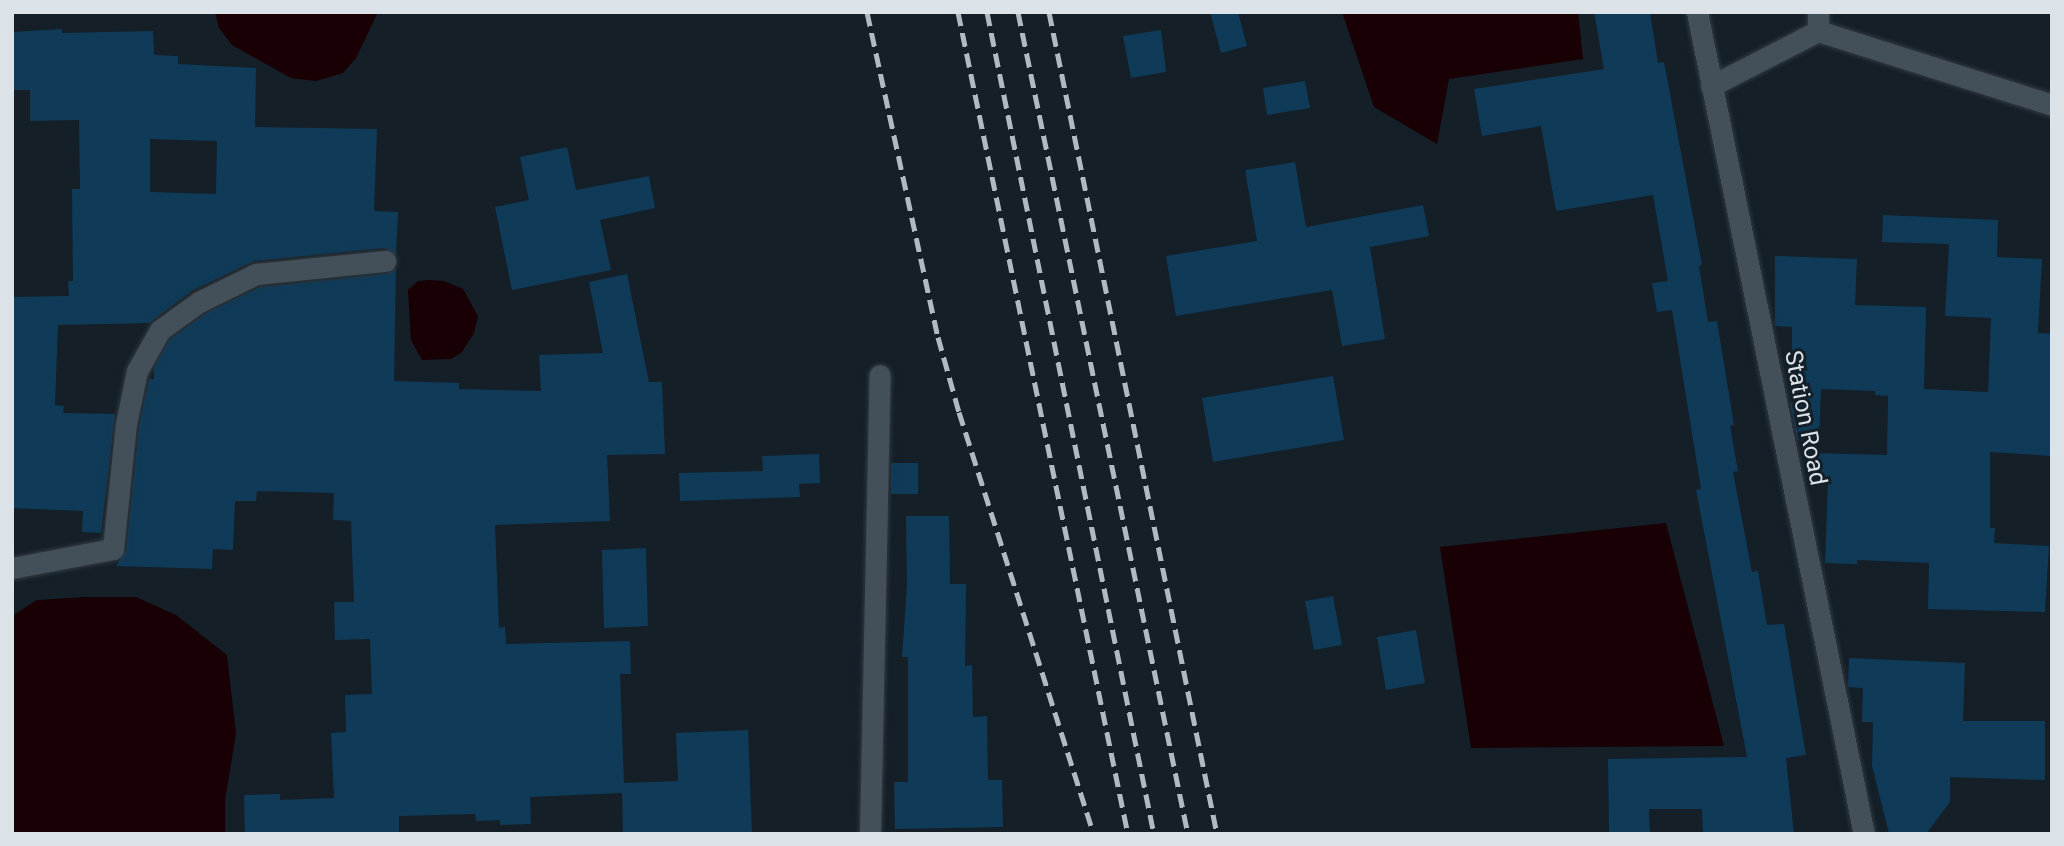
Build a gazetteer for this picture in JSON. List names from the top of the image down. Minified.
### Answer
{"streets":{"street":["Station Road"]}}
